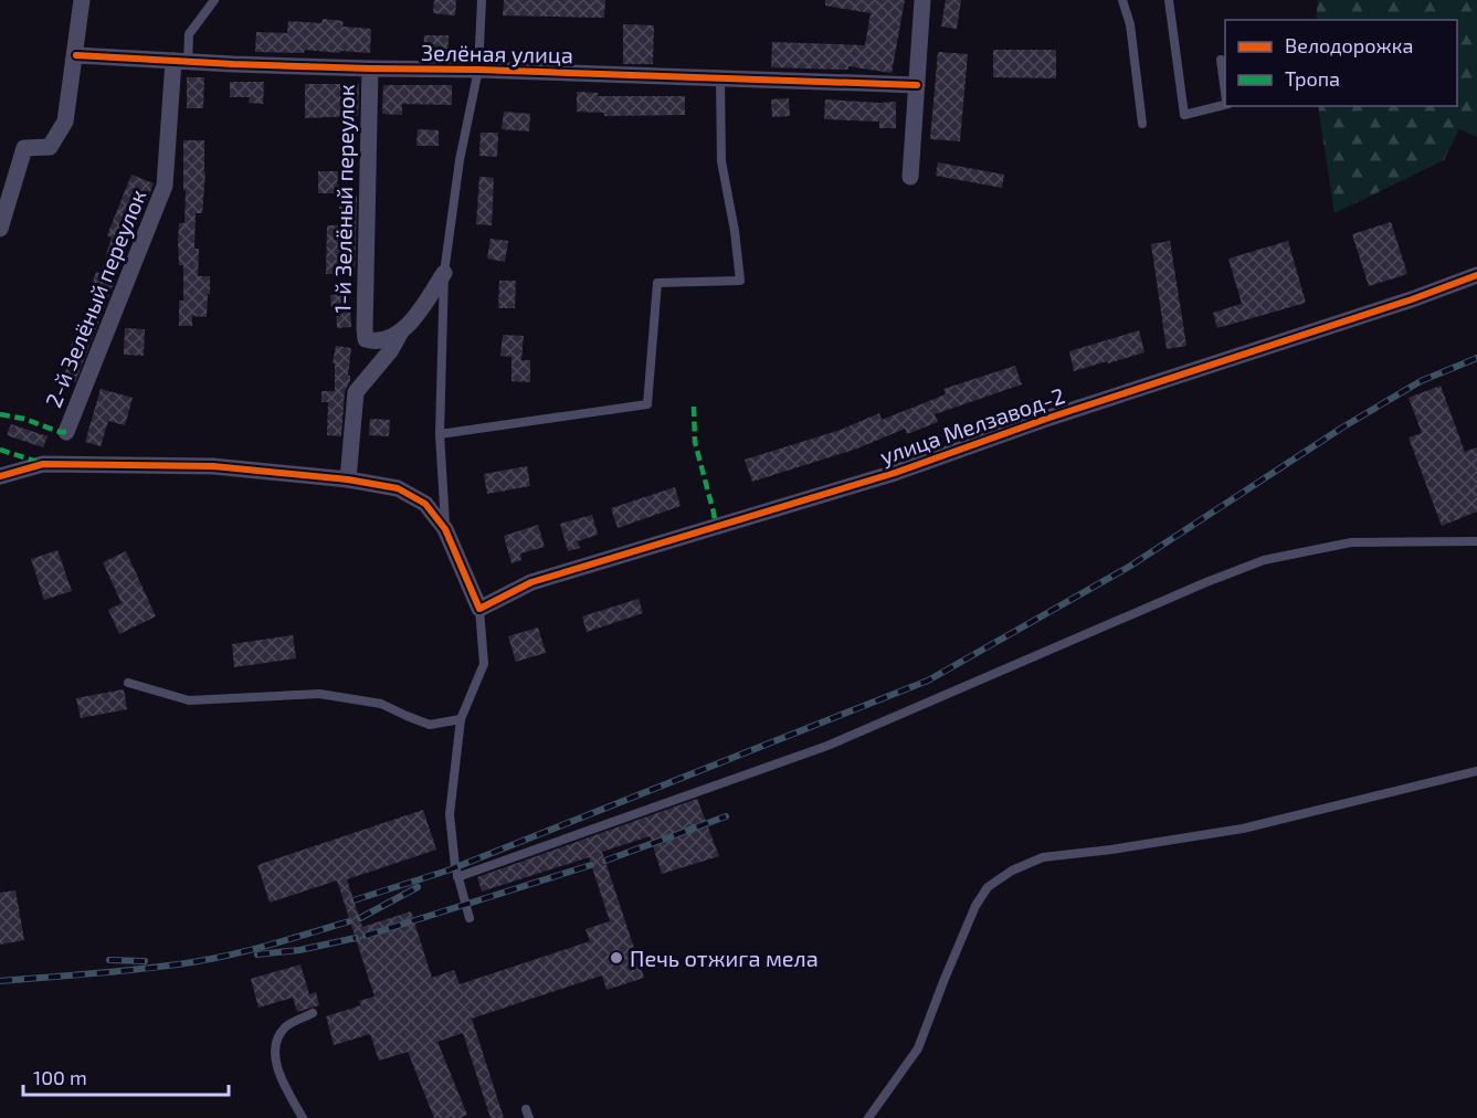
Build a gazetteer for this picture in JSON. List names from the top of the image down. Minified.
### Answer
{"streets":{"street":["Зелёная улица","1-й Зелёный переулок","2-й Зелёный переулок","улица Мелзавод-2"]},"crossings":[["Зелёная улица","1-й Зелёный переулок"],["Зелёная улица","2-й Зелёный переулок"]],"places":["Печь отжига мела"],"legend":["Велодорожка","Тропа"],"scale_bar":"100 m"}
